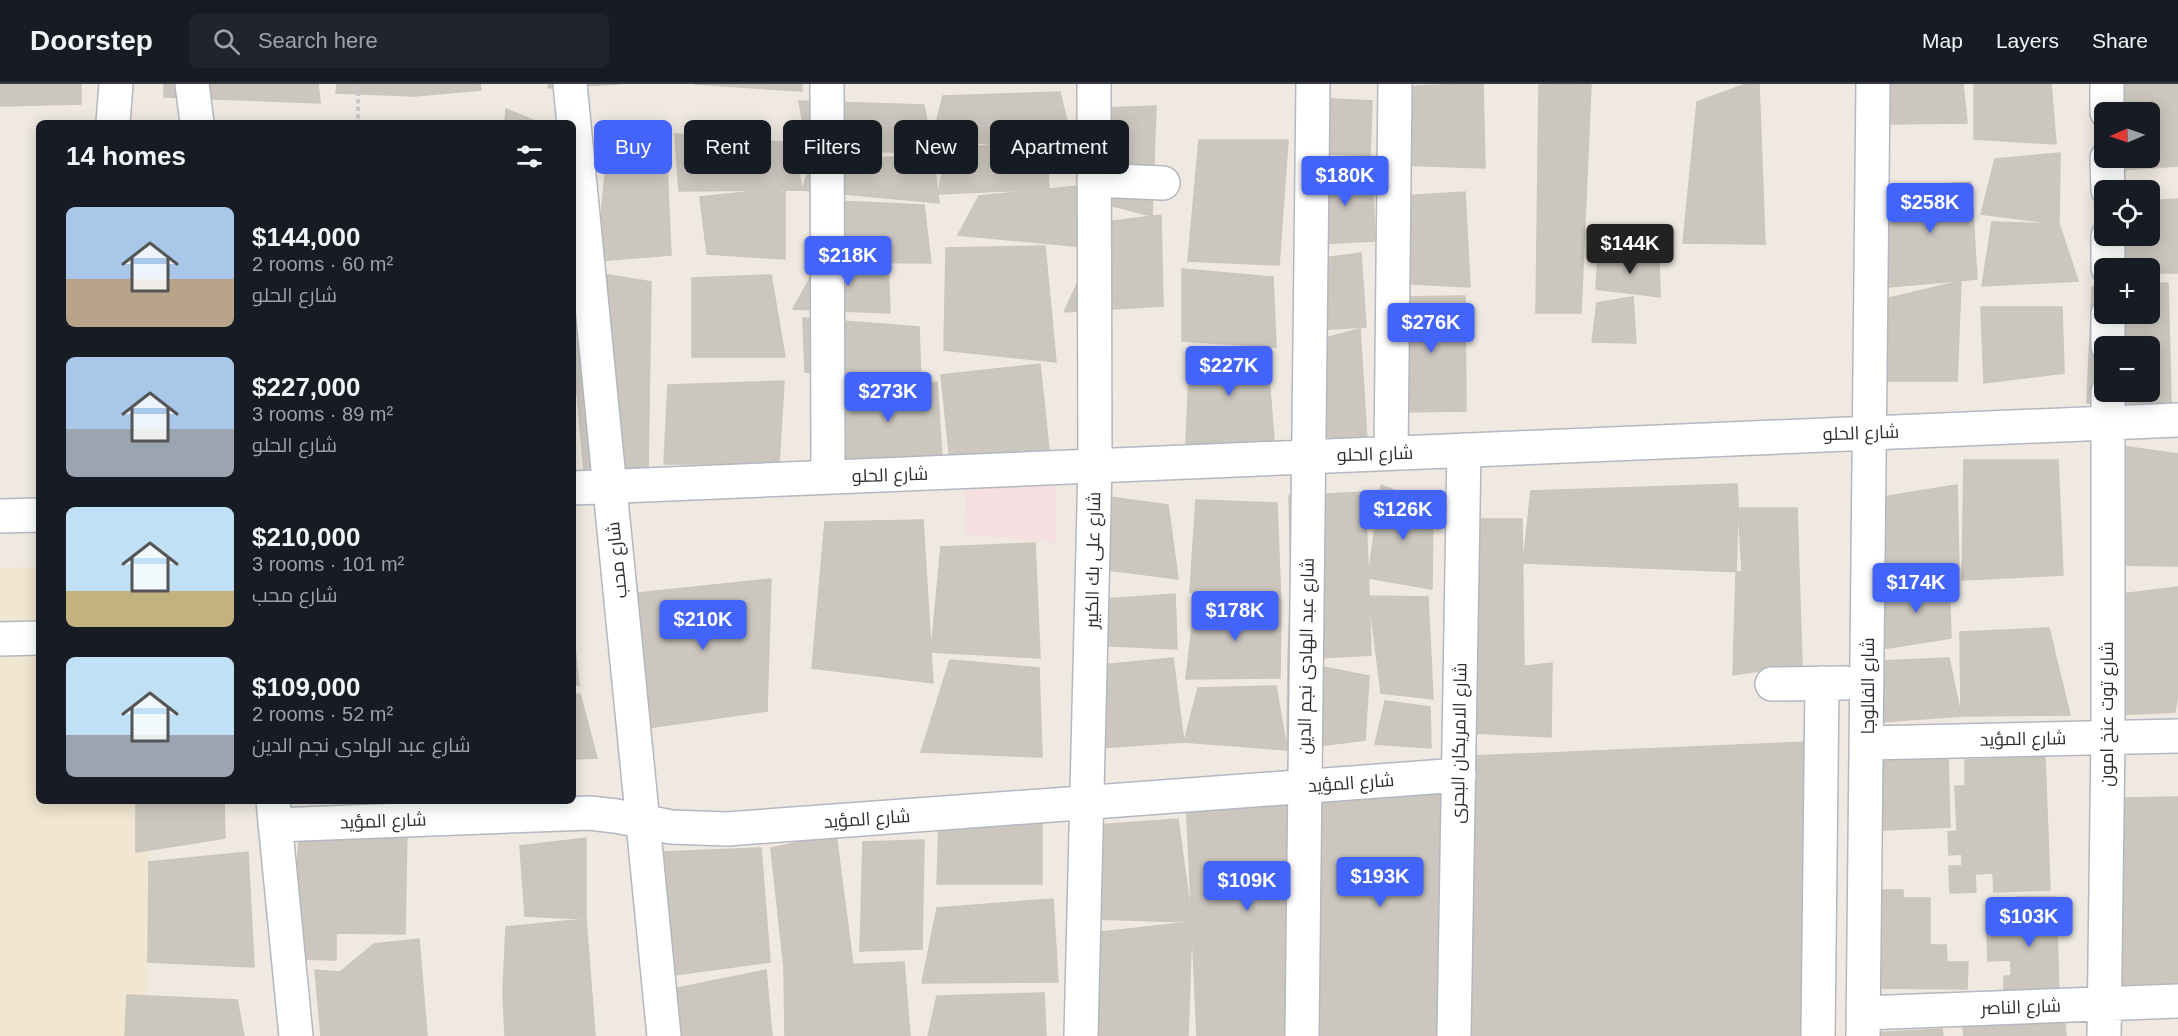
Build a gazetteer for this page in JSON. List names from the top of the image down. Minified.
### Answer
{"streets":{"street":["شارع الحلو","شارع محب","شارع على بك الكبير","شارع عبد الهادى نجم الدين","شارع الفالوجا","شارع توت عنخ امون","شارع المؤيد","شارع الامريكان البحرى","شارع الناصر"]},"crossings":[["شارع الحلو","شارع محب"],["شارع الحلو","شارع على بك الكبير"],["شارع الحلو","شارع عبد الهادى نجم الدين"],["شارع الحلو","شارع الفالوجا"],["شارع الحلو","شارع توت عنخ امون"],["شارع الحلو","شارع الامريكان البحرى"],["شارع محب","شارع المؤيد"],["شارع على بك الكبير","شارع المؤيد"],["شارع عبد الهادى نجم الدين","شارع المؤيد"],["شارع الفالوجا","شارع المؤيد"],["شارع الفالوجا","شارع الناصر"],["شارع توت عنخ امون","شارع المؤيد"],["شارع توت عنخ امون","شارع الناصر"],["شارع المؤيد","شارع الامريكان البحرى"]],"north":"left","page":{"header":"Doorstep","search":"Search here","nav":["Map","Layers","Share"],"map_buttons":["+","−"],"chip":["Buy","Rent","Filters","New","Apartment"],"heading":"14 homes","price":["$180K","$258K","$144K","$218K","$276K","$227K","$273K","$126K","$174K","$178K","$210K","$193K","$109K","$103K"],"list":[{"name":"$144,000","note":"2 rooms · 60 m² · شارع الحلو"},{"name":"$227,000","note":"3 rooms · 89 m² · شارع الحلو"},{"name":"$210,000","note":"3 rooms · 101 m² · شارع محب"},{"name":"$109,000","note":"2 rooms · 52 m² · شارع عبد الهادى نجم الدين"}]}}
